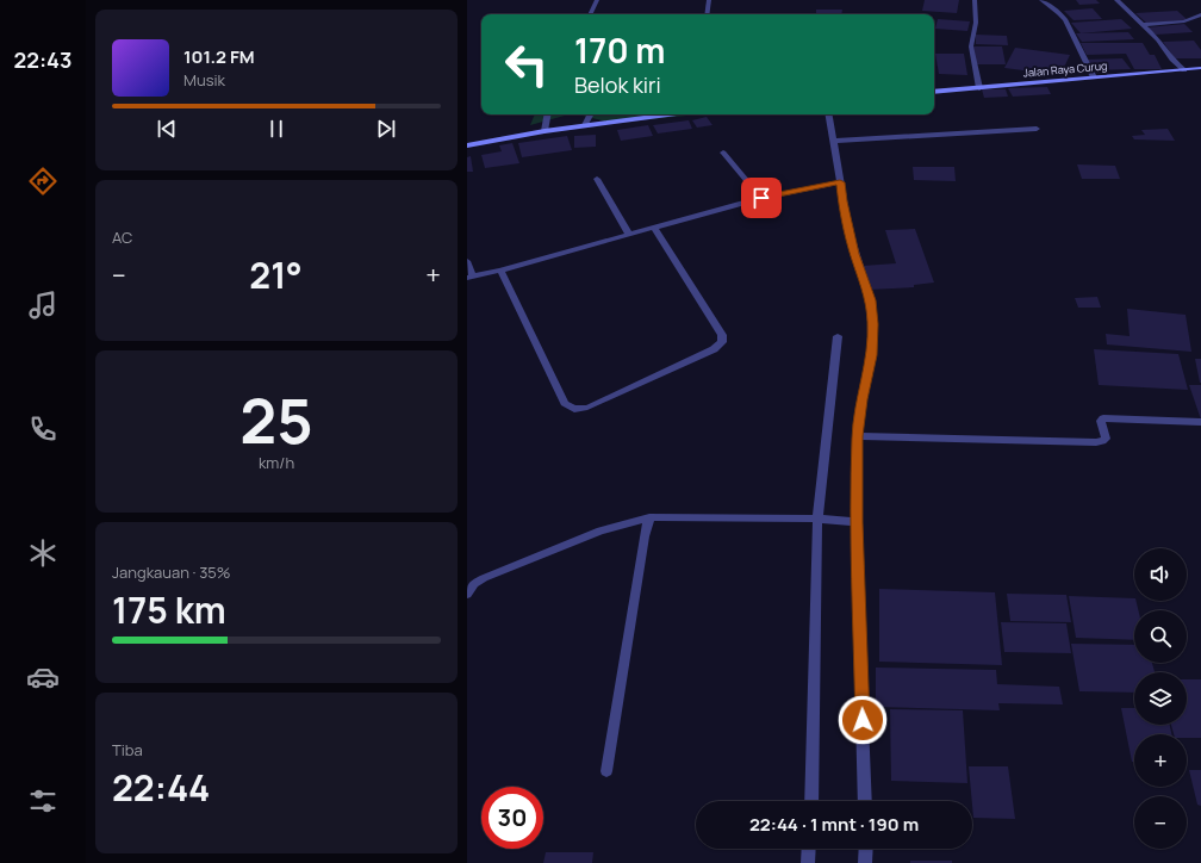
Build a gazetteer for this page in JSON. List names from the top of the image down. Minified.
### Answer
{"streets":{"main road":["Jalan Raya Curug"]},"page":{"tabs":"22:43","turn":["170 m","Belok kiri"],"song":["101.2 FM","Musik"],"tile":["AC",["25","km/h"],["Jangkauan · 35%","175 km"],["Tiba","22:44"]],"heat":["−","21°","+"],"map_buttons":["+","−"],"limit":"30","trip":"22:44 · 1 mnt · 190 m"}}
